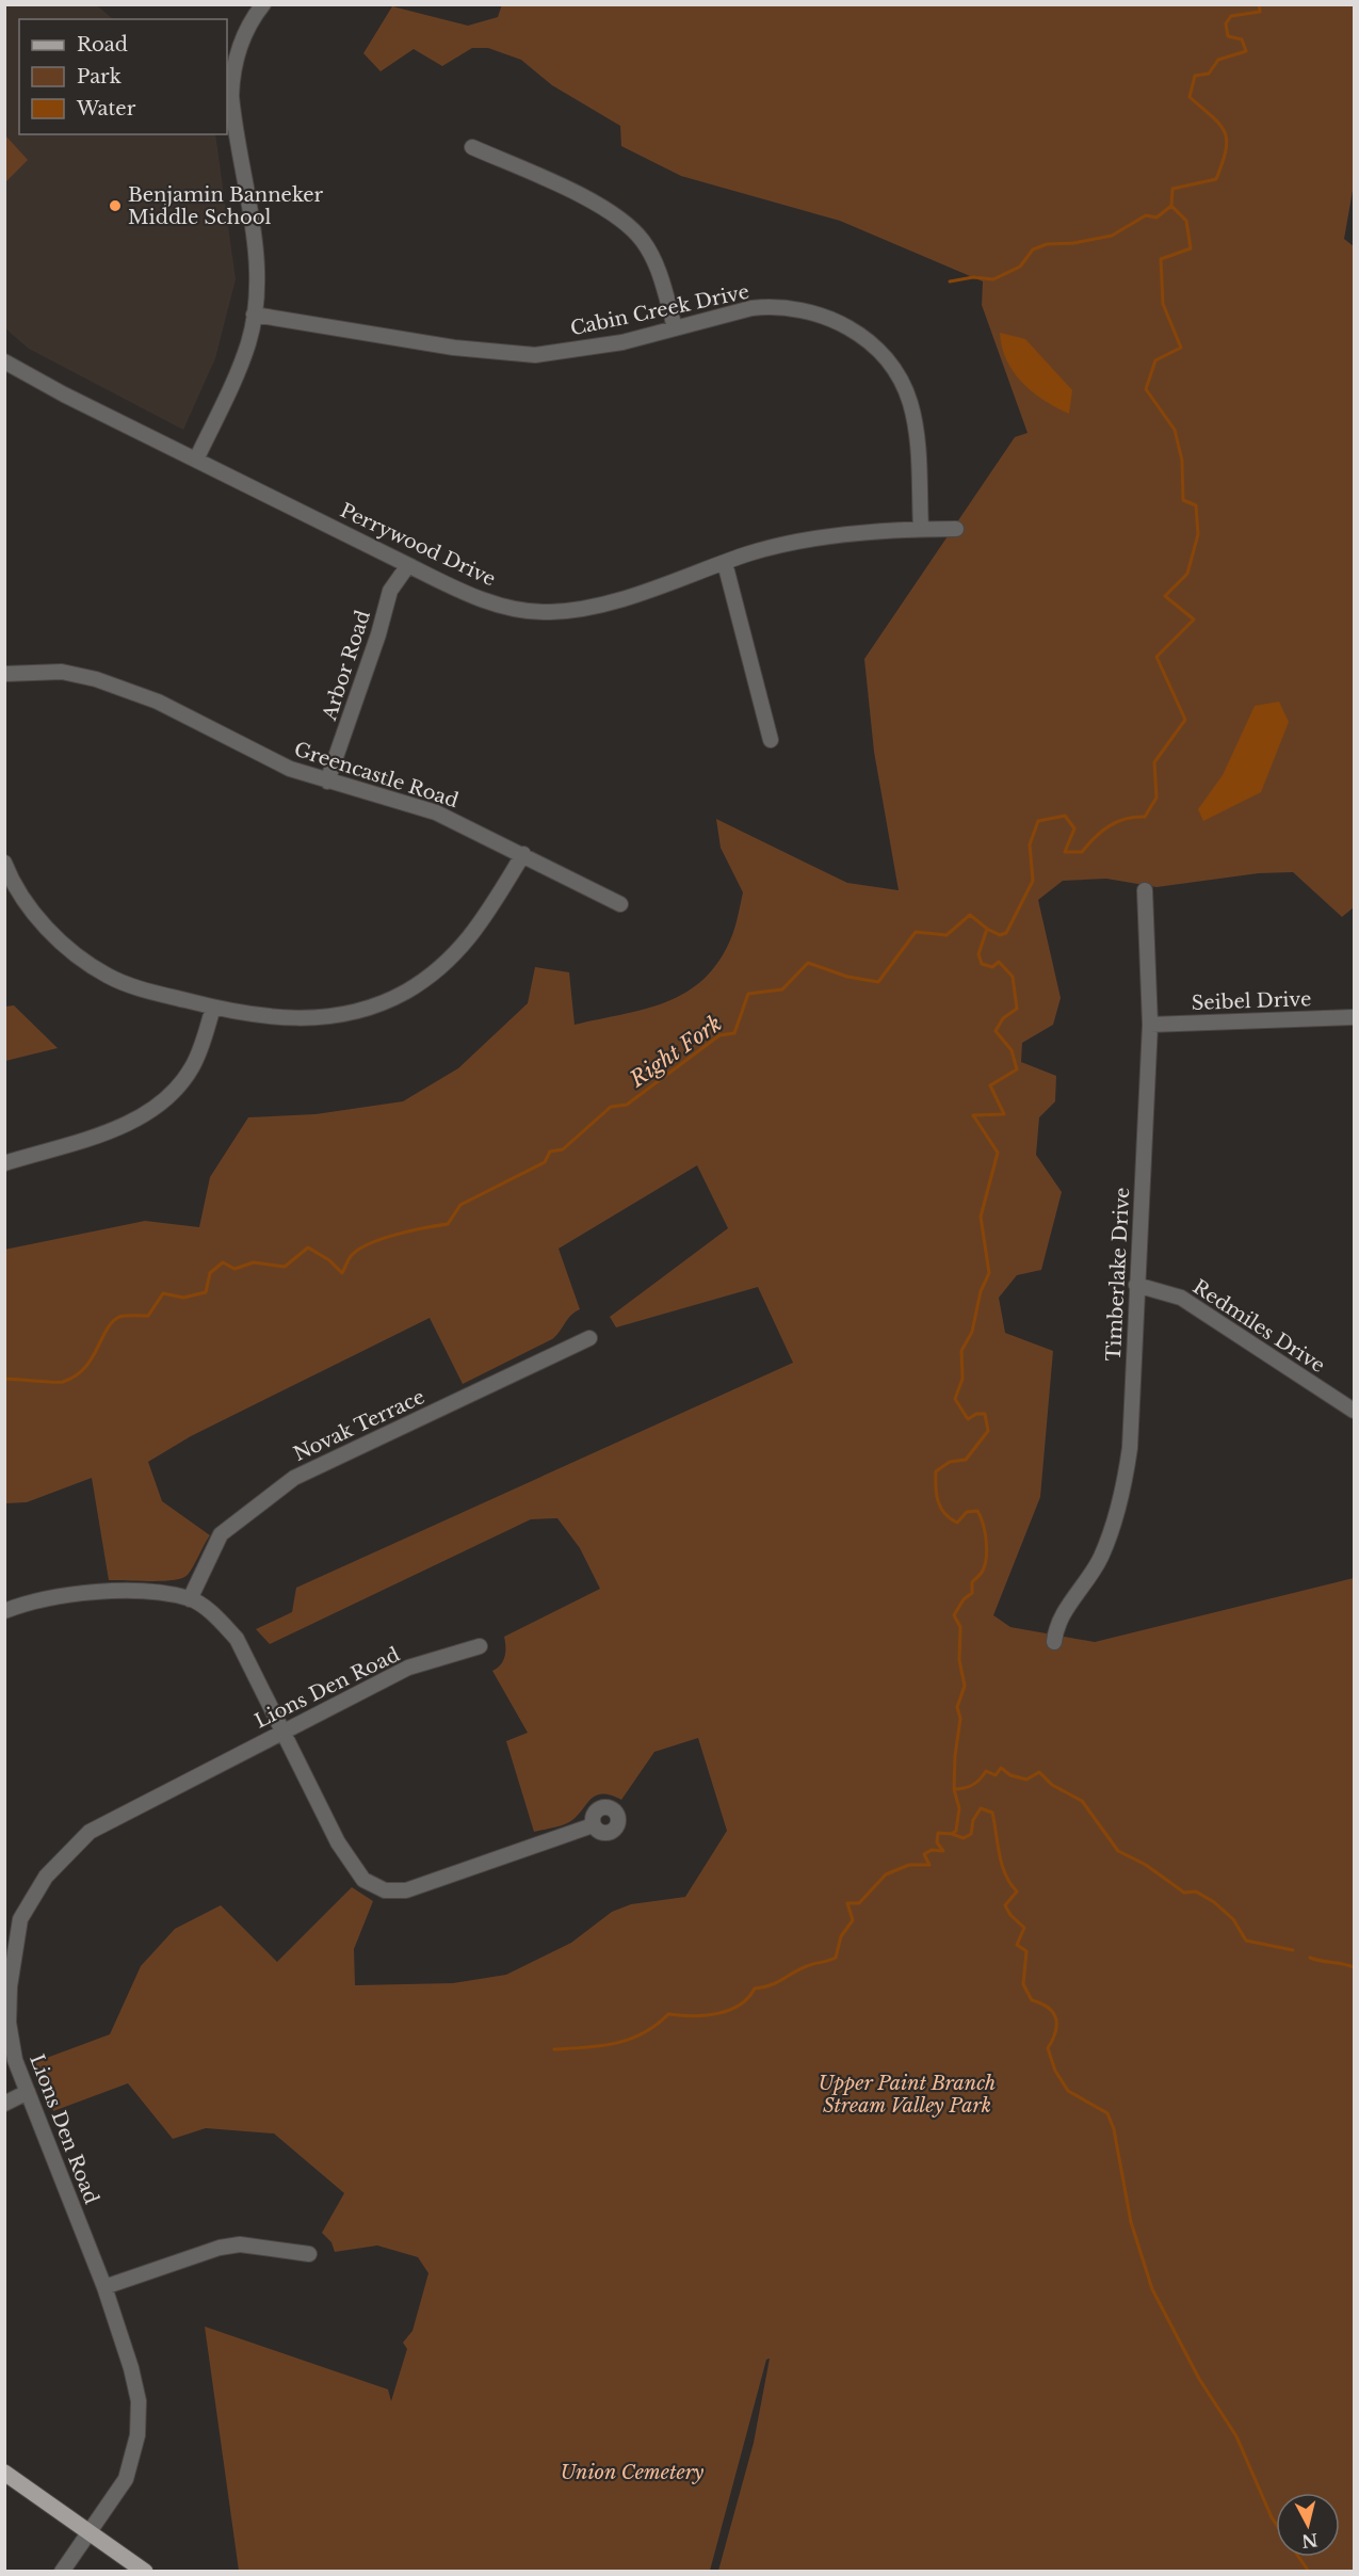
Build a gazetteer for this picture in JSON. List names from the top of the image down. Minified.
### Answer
{"streets":{"street":["Cabin Creek Drive","Perrywood Drive","Arbor Road","Greencastle Road","Seibel Drive","Timberlake Drive","Redmiles Drive","Novak Terrace","Lions Den Road"]},"crossings":[["Cabin Creek Drive","Perrywood Drive"],["Perrywood Drive","Arbor Road"],["Arbor Road","Greencastle Road"],["Seibel Drive","Timberlake Drive"],["Timberlake Drive","Redmiles Drive"]],"water":["Right Fork"],"parks":["Upper Paint Branch Stream Valley Park","Union Cemetery"],"places":["Benjamin Banneker Middle School"],"legend":["Road","Park","Water"],"north":"bottom"}
